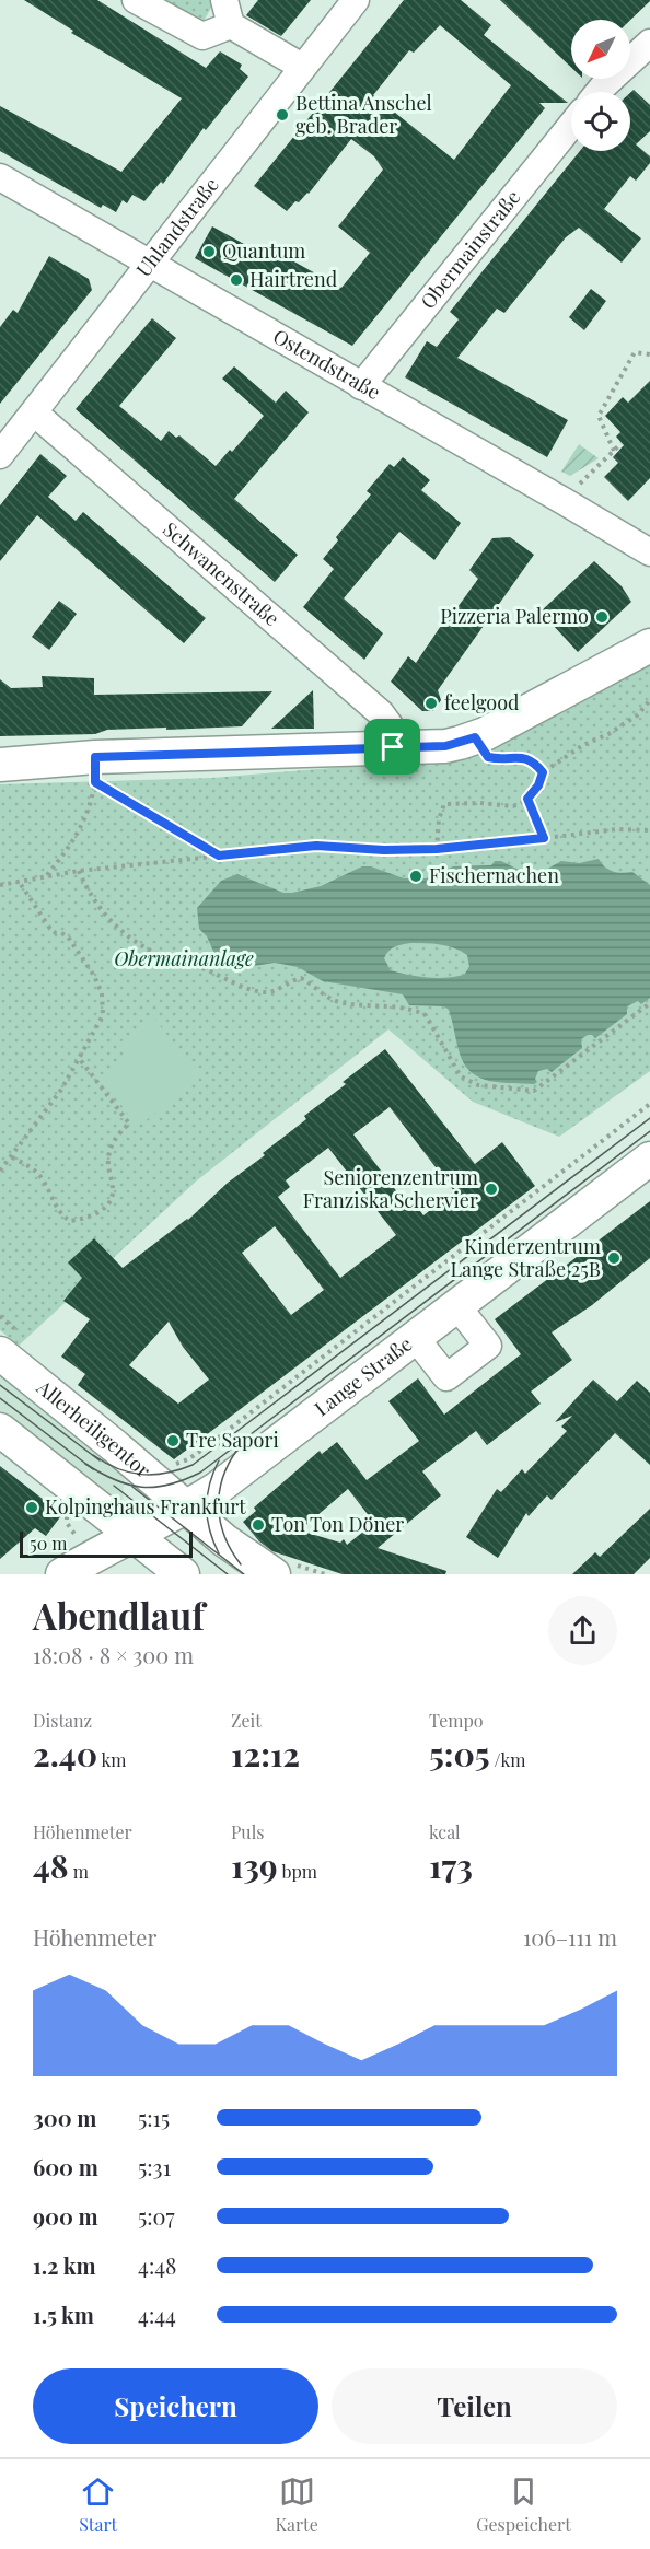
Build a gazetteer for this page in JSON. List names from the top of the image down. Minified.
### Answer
{"streets":{"main road":["Lange Straße","Allerheiligentor"],"street":["Uhlandstraße","Obermainstraße","Ostendstraße","Schwanenstraße"]},"crossings":[["Uhlandstraße","Ostendstraße"],["Uhlandstraße","Schwanenstraße"],["Obermainstraße","Ostendstraße"],["Lange Straße","Allerheiligentor"]],"parks":["Obermainanlage"],"places":["Bettina Anschel geb. Brader","Quantum","Hairtrend","Pizzeria Palermo","feelgood","Fischernachen","Seniorenzentrum Franziska Schervier","Kinderzentrum Lange Straße 25B","Tre Sapori","Kolpinghaus Frankfurt","Ton Ton Döner"],"scale_bar":"50 m","north":"bottom left","page":{"scale":"50 m","heading":["Abendlauf","18:08 · 8 × 300 m"],"stats":[["Distanz","2.40 km"],["Zeit","12:12"],["Tempo","5:05 /km"],["Höhenmeter","48 m"],["Puls","139 bpm"],["kcal","173"]],"chart":["Höhenmeter","106–111 m"],"list":[{"name":"300 m","note":"5:15"},{"name":"600 m","note":"5:31"},{"name":"900 m","note":"5:07"},{"name":"1.2 km","note":"4:48"},{"name":"1.5 km","note":"4:44"}],"buttons":["Speichern","Teilen"],"tabs":["Start","Karte","Gespeichert"]}}
